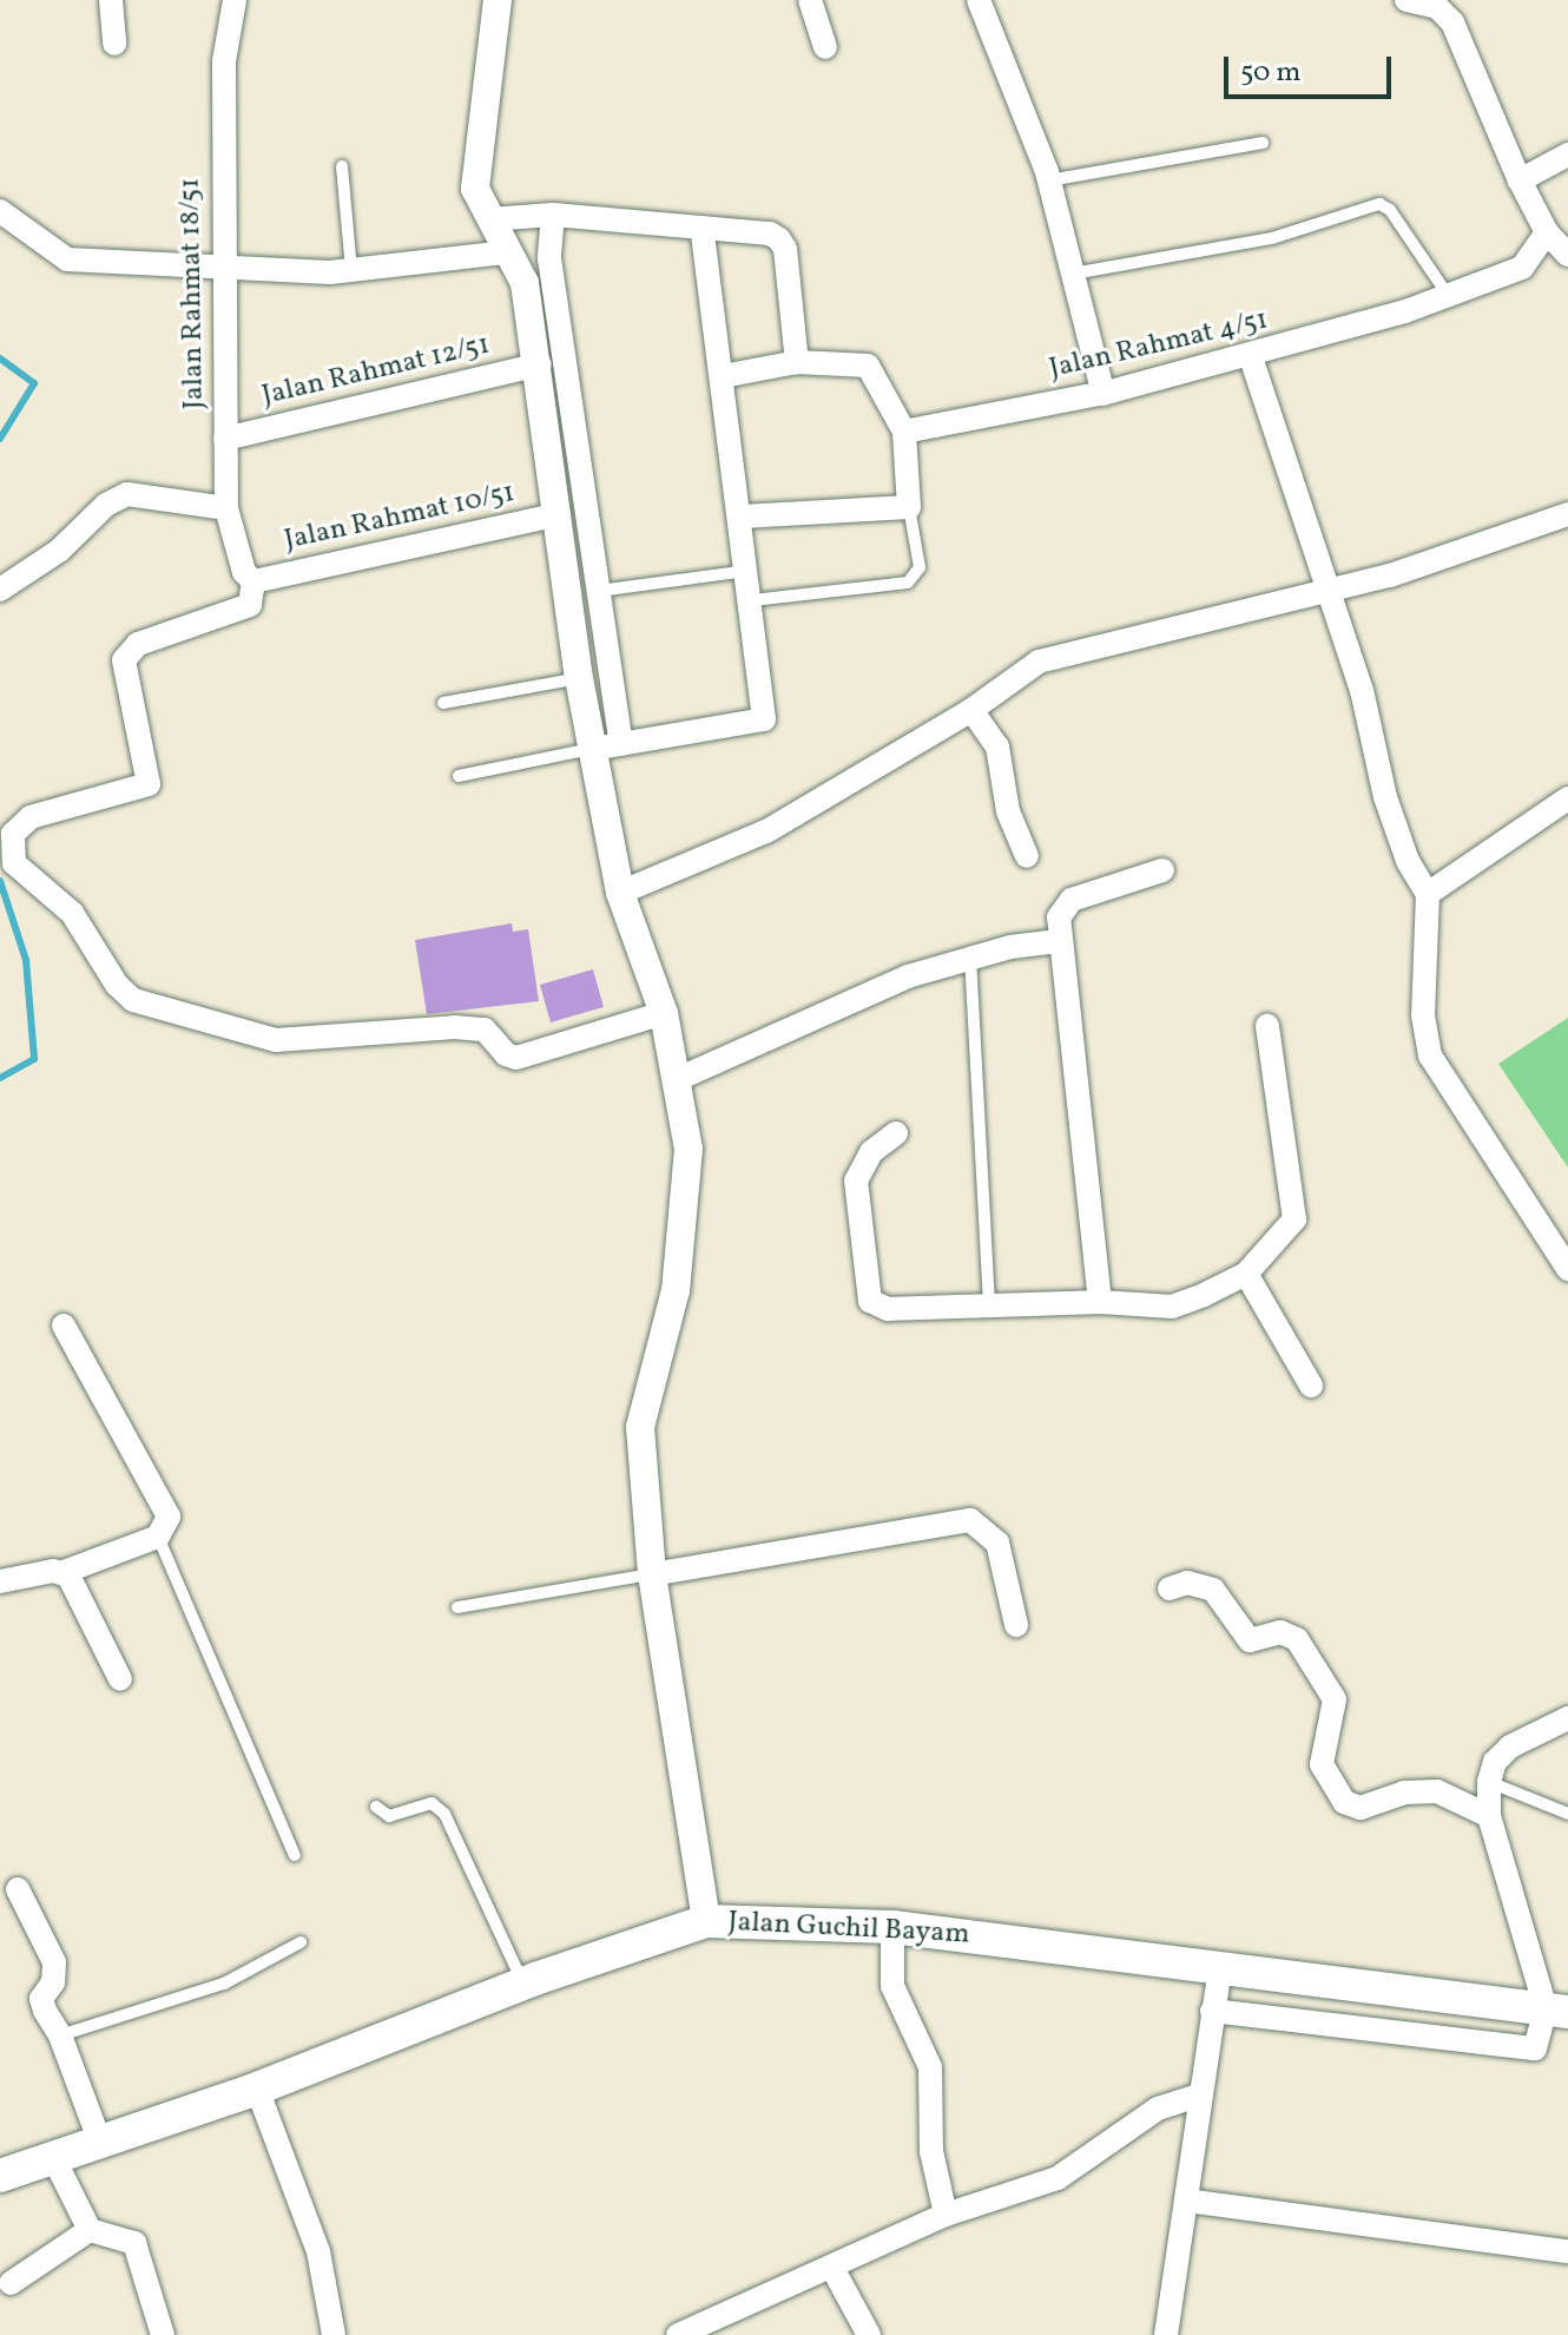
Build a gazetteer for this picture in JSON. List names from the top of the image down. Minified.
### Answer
{"streets":{"main road":["Jalan Guchil Bayam"],"street":["Jalan Rahmat 18/51","Jalan Rahmat 4/51","Jalan Rahmat 12/51","Jalan Rahmat 10/51"]},"crossings":[["Jalan Rahmat 18/51","Jalan Rahmat 12/51"],["Jalan Rahmat 18/51","Jalan Rahmat 10/51"]],"scale_bar":"50 m"}
